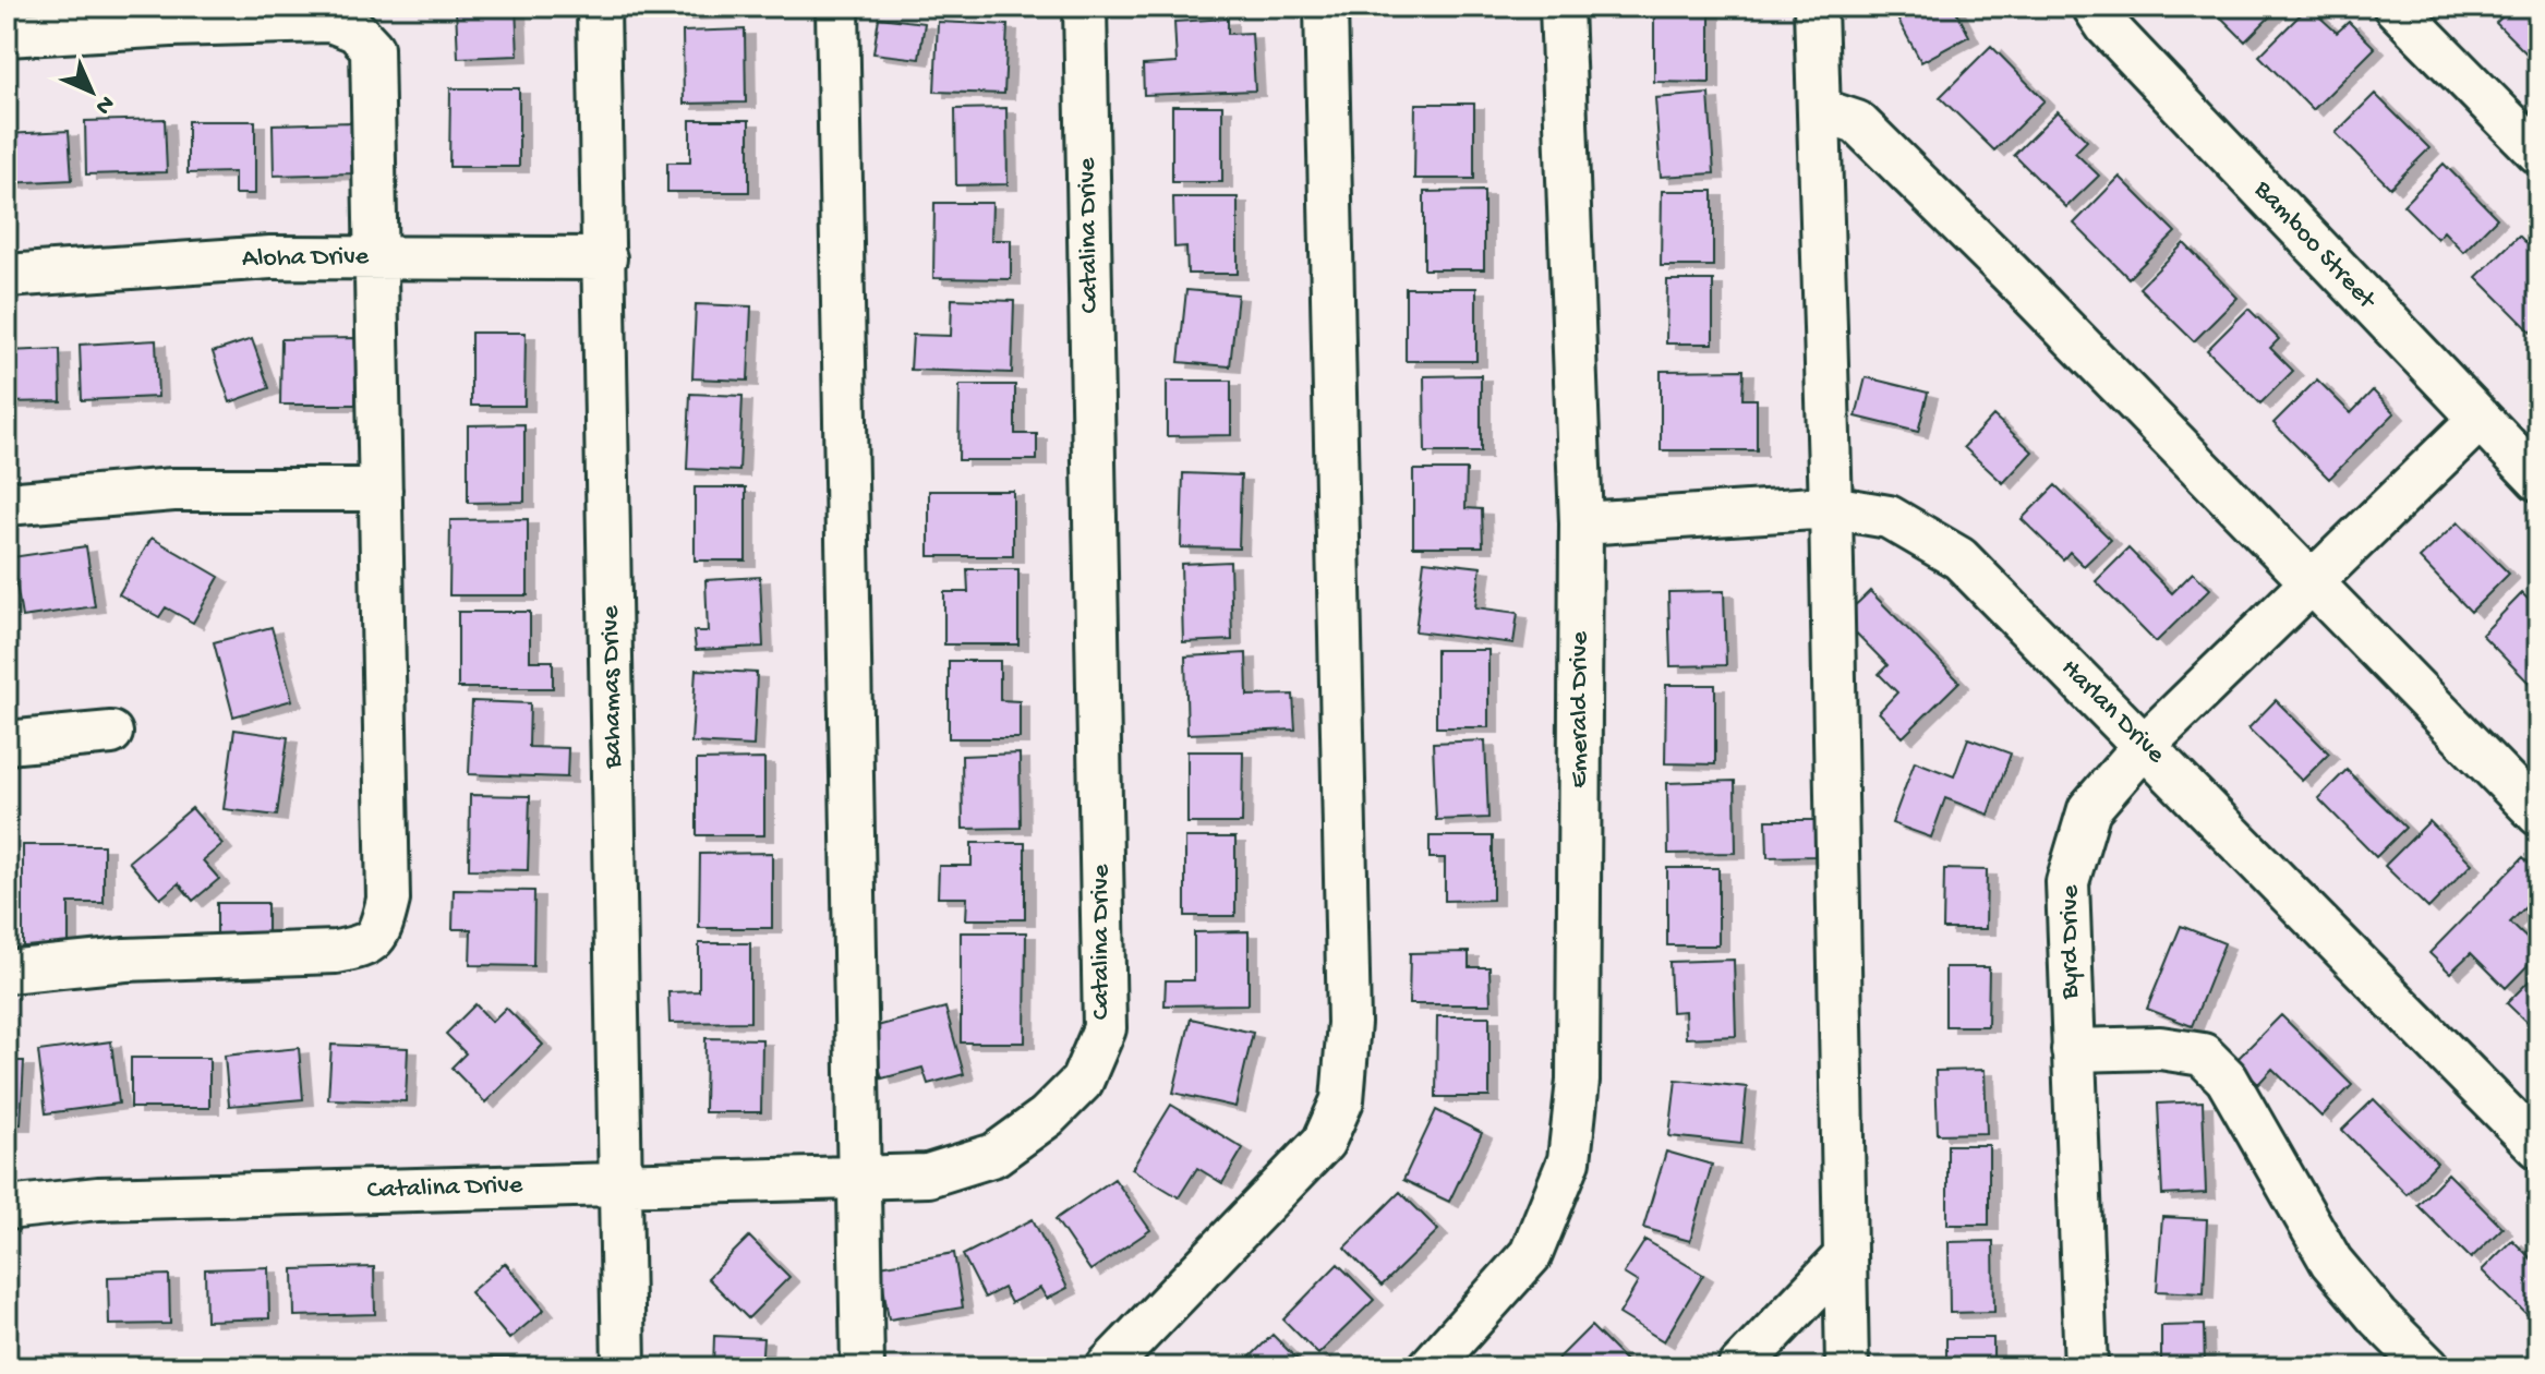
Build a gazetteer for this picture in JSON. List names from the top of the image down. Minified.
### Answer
{"streets":{"street":["Catalina Drive","Bamboo Street","Aloha Drive","Bahamas Drive","Emerald Drive","Harlan Drive","Byrd Drive"]},"crossings":[["Catalina Drive","Bahamas Drive"],["Bamboo Street","Byrd Drive"],["Aloha Drive","Bahamas Drive"],["Emerald Drive","Harlan Drive"],["Harlan Drive","Byrd Drive"]],"north":"bottom right"}
